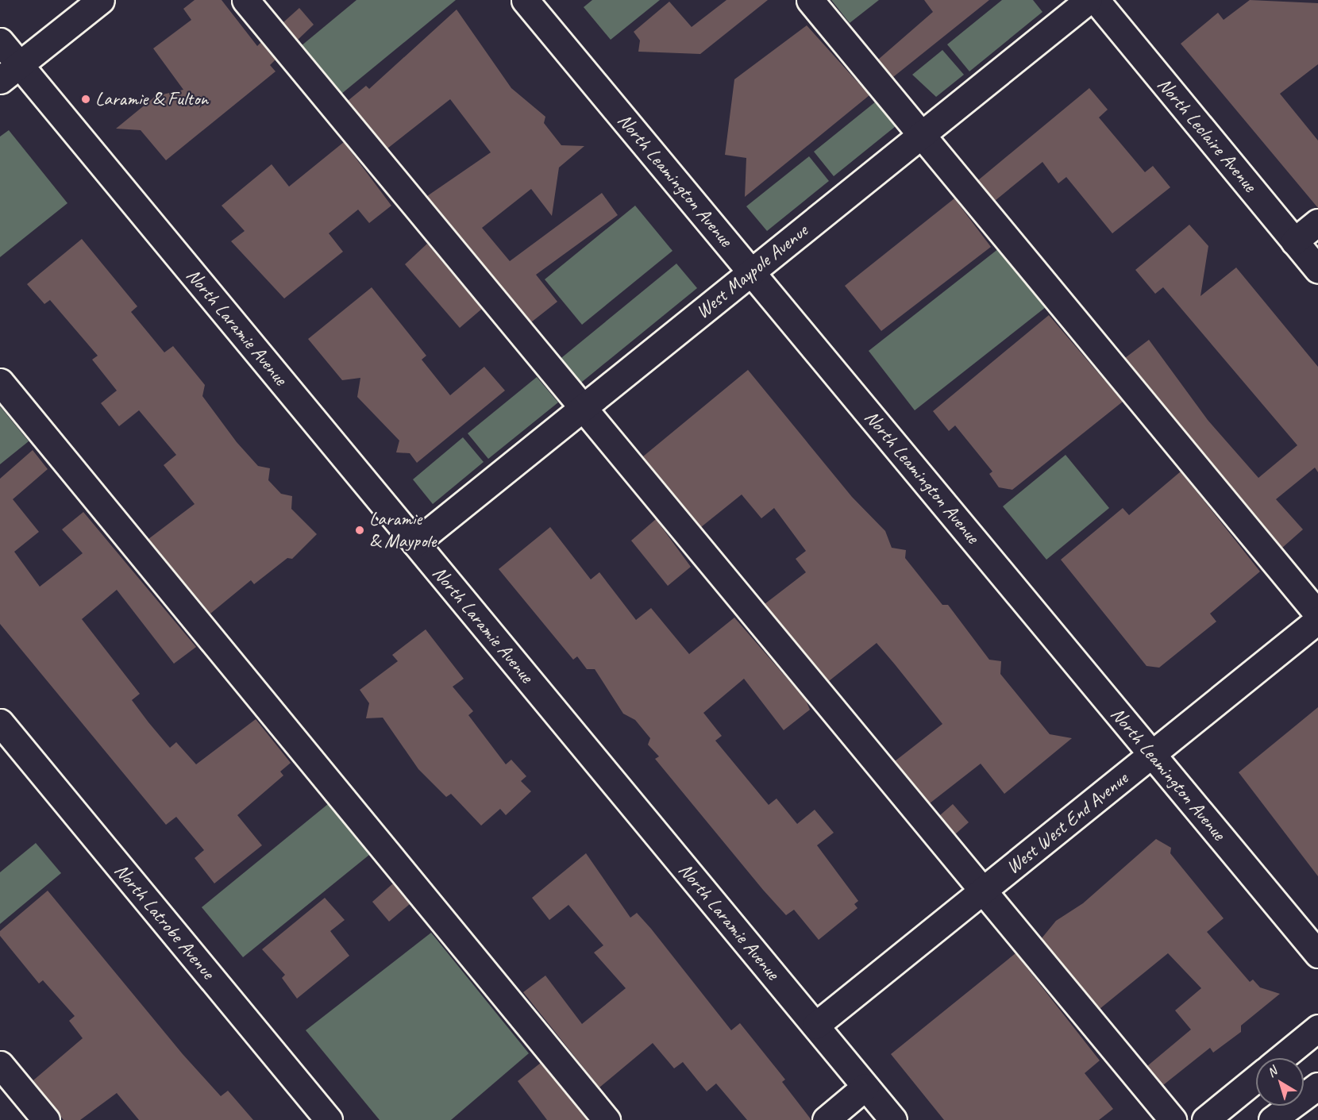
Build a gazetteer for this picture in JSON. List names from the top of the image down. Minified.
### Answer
{"streets":{"street":["North Leclaire Avenue","North Leamington Avenue","West Maypole Avenue","North Laramie Avenue","West West End Avenue","North Latrobe Avenue"]},"crossings":[["North Leamington Avenue","West Maypole Avenue"],["North Leamington Avenue","West West End Avenue"],["West Maypole Avenue","North Laramie Avenue"],["North Laramie Avenue","West West End Avenue"]],"places":["Laramie & Fulton","Laramie & Maypole"],"north":"top left"}
